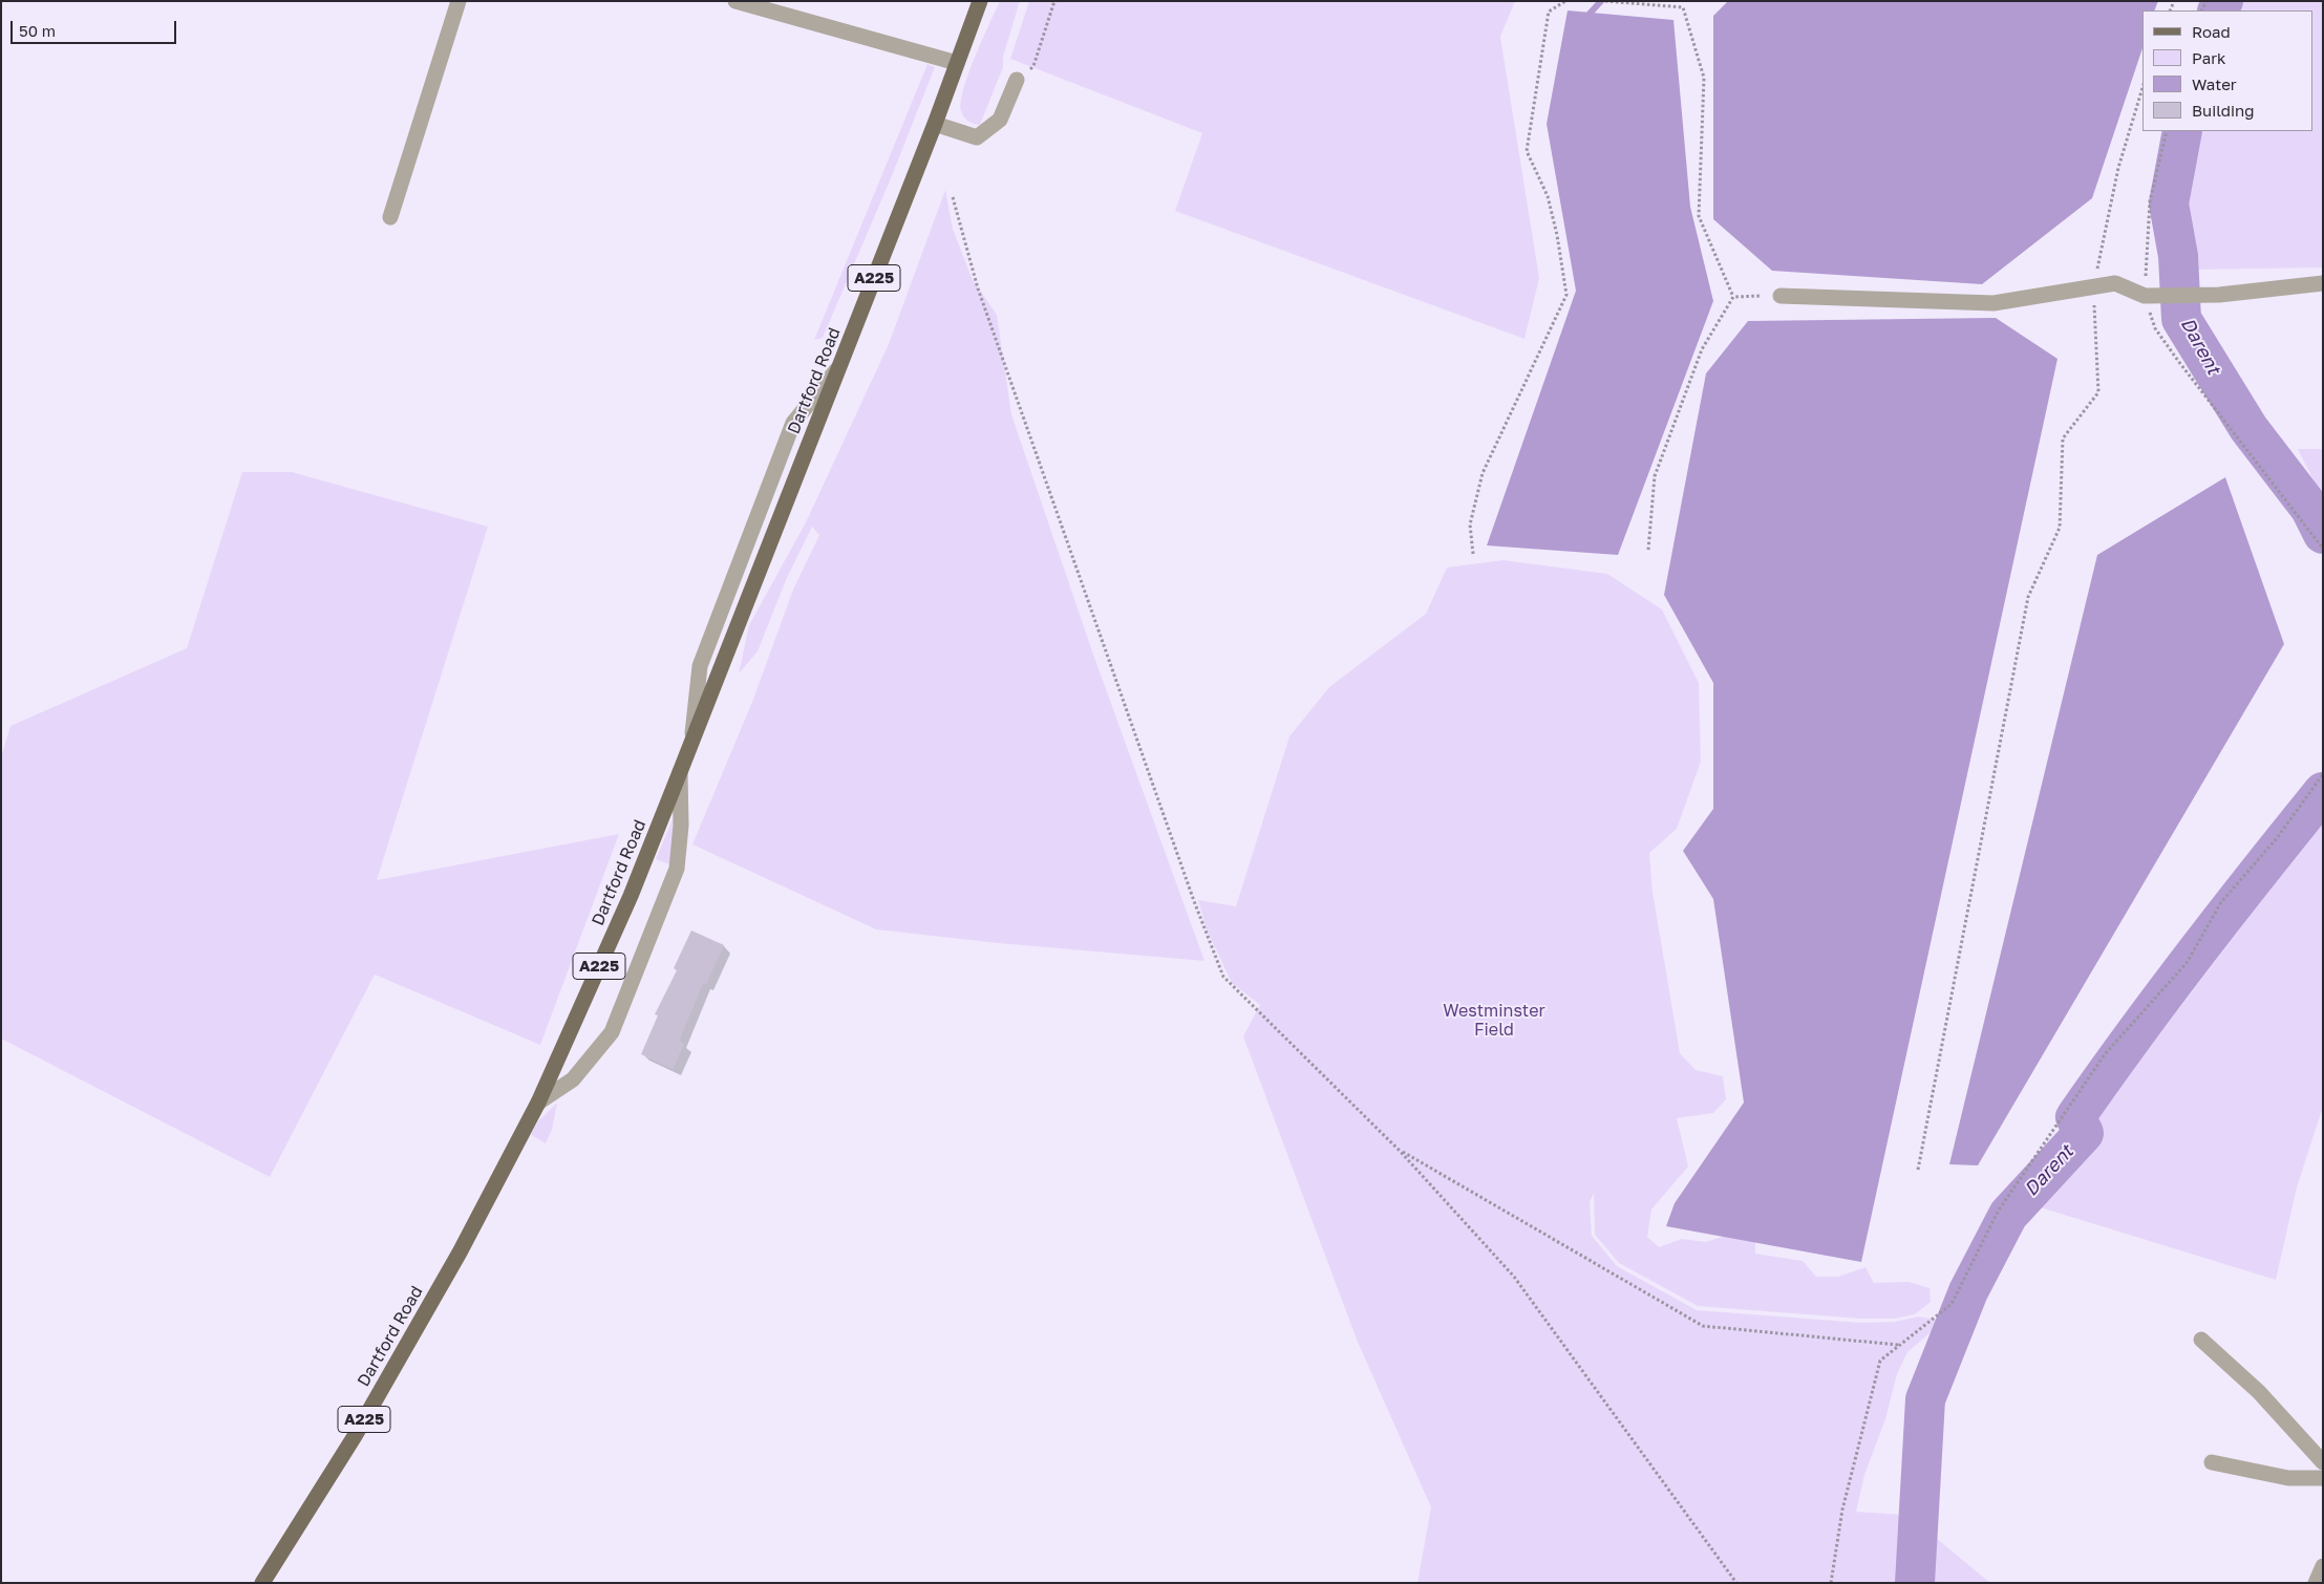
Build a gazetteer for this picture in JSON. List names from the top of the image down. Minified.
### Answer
{"streets":{"main road":["A225","Dartford Road"]},"water":["Darent"],"parks":["Westminster Field"],"legend":["Road","Park","Water","Building"],"scale_bar":"50 m"}
